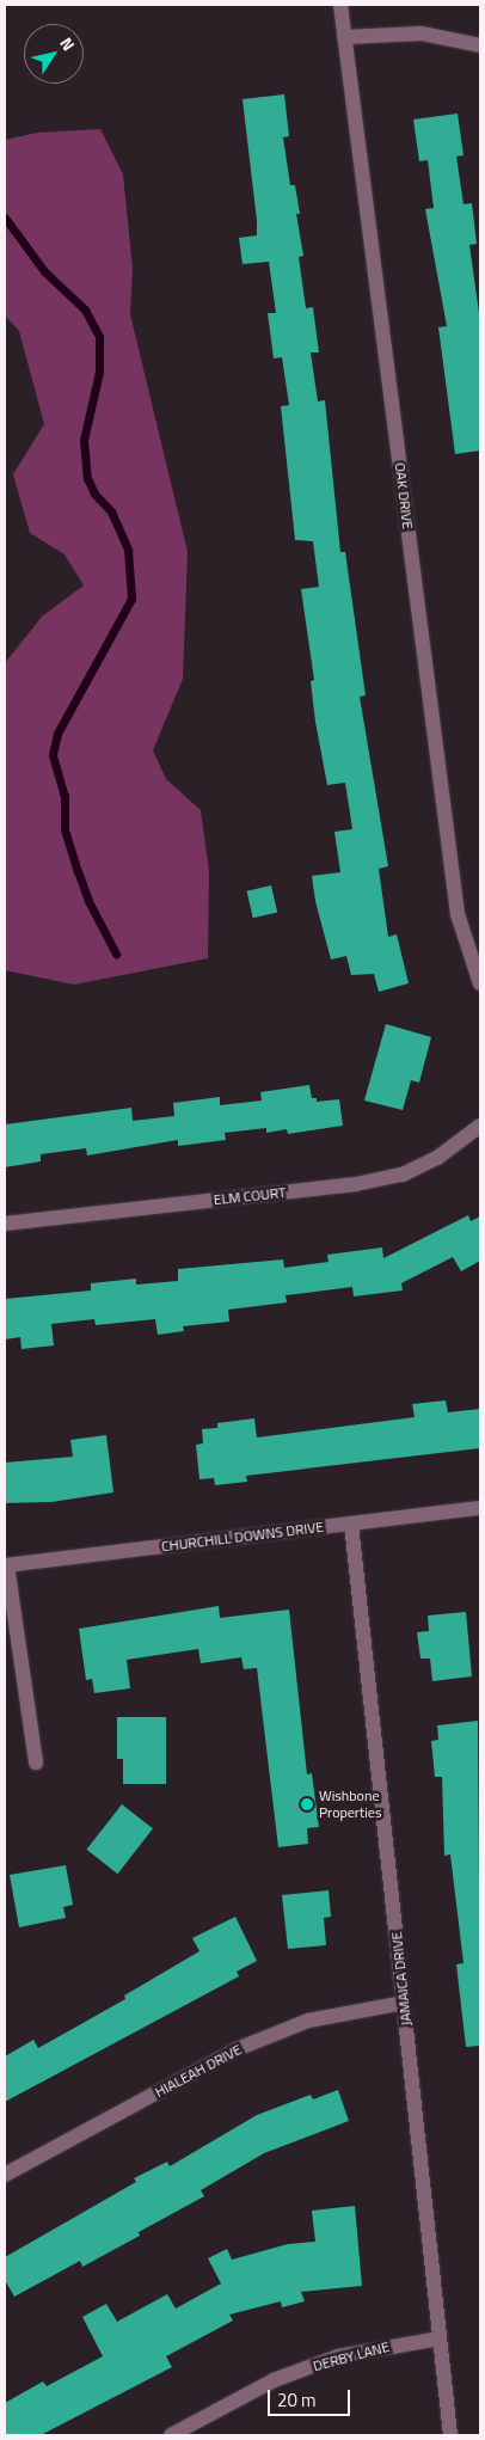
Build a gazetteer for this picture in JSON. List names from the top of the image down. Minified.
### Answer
{"streets":{"street":["OAK DRIVE","ELM COURT","CHURCHILL DOWNS DRIVE","JAMAICA DRIVE","HIALEAH DRIVE","DERBY LANE"]},"crossings":[["CHURCHILL DOWNS DRIVE","JAMAICA DRIVE"],["JAMAICA DRIVE","HIALEAH DRIVE"],["JAMAICA DRIVE","DERBY LANE"]],"places":["Wishbone Properties"],"scale_bar":"20 m","north":"top right"}
